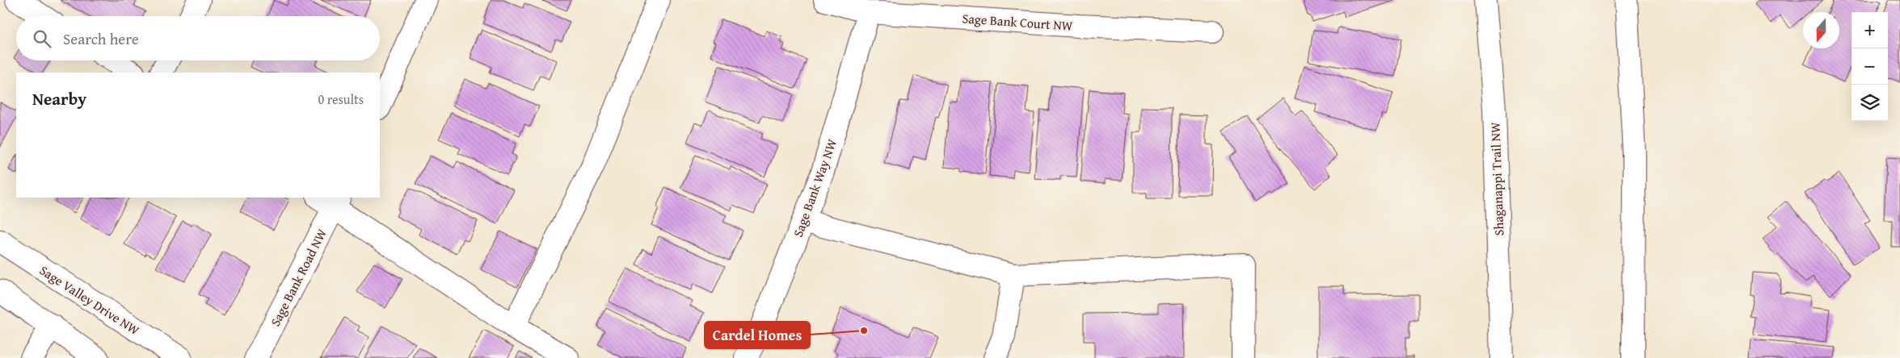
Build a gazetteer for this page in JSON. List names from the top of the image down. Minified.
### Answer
{"streets":{"street":["Sage Bank Court NW","Shaganappi Trail NW","Sage Bank Way NW","Sage Bank Road NW","Sage Valley Drive NW"]},"crossings":[["Sage Bank Court NW","Sage Bank Way NW"]],"places":["Cardel Homes"],"north":"bottom","page":{"map_buttons":["+","−"],"search":"Search here","heading":["Nearby","0 results"]}}
